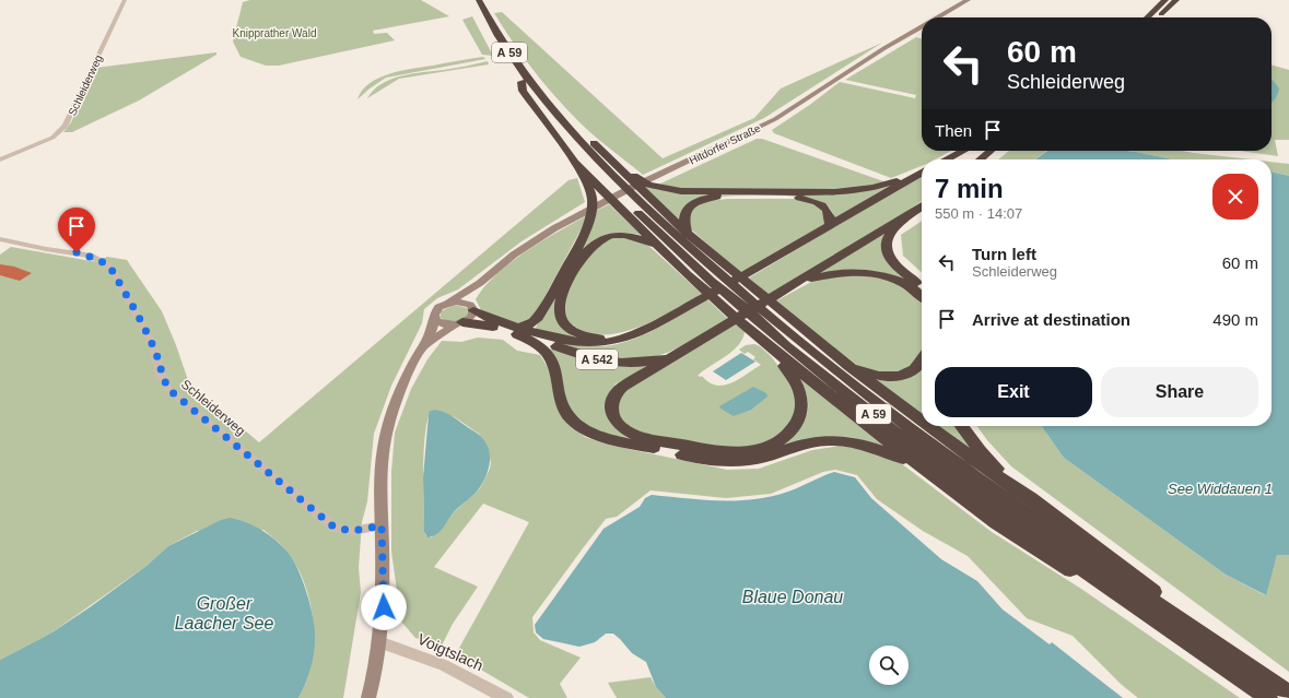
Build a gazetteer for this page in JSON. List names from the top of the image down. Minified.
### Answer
{"streets":{"highway":["A 59","A 542"],"main road":["Hitdorfer Straße"],"street":["Schleiderweg","Voigtslach"]},"crossings":[["Hitdorfer Straße","A 542"]],"water":["See Widdauen 1","Blaue Donau","Großer Laacher See"],"parks":["Knipprather Wald"],"page":{"turn":["60 m","Schleiderweg"],"then":"Then","heading":["7 min","550 m · 14:07"],"list":[{"name":"Turn left","note":"Schleiderweg","value":"60 m"},{"name":"Arrive at destination","value":"490 m"}],"buttons":["Exit","Share"]}}
